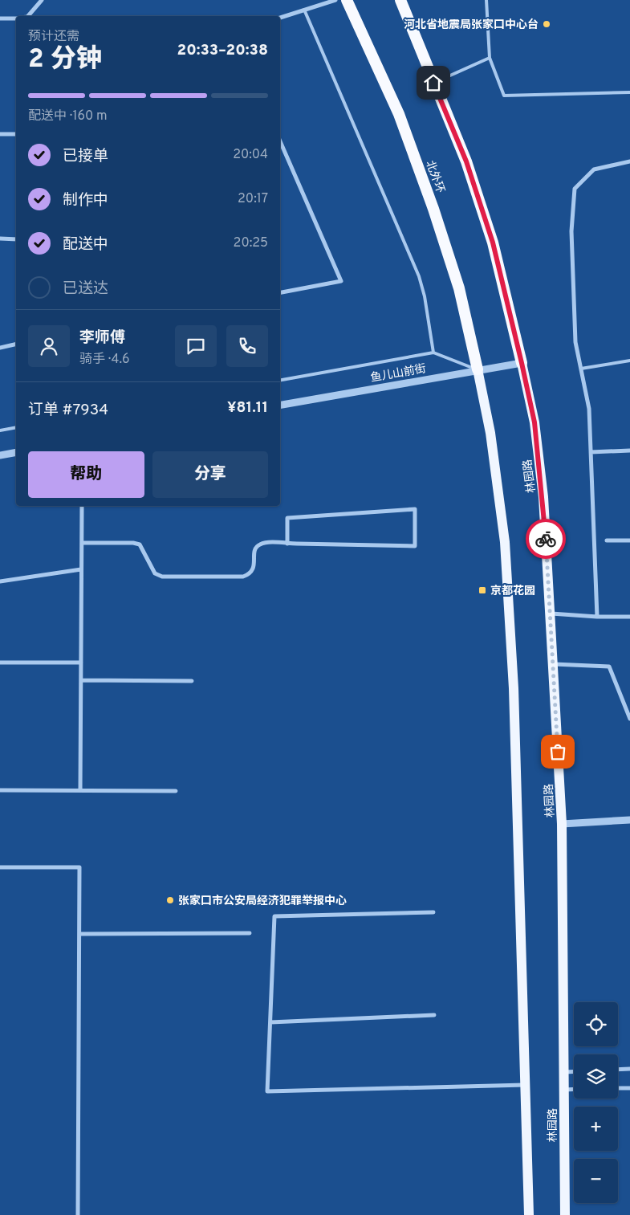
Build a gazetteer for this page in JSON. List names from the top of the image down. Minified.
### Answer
{"streets":{"highway":["北外环"],"main road":["林园路"],"street":["鱼儿山前街"]},"crossings":[["北外环","鱼儿山前街"],["鱼儿山前街","林园路"]],"places":{"other":["河北省地震局张家口中心台","张家口市公安局经济犯罪举报中心"],"transit":["京都花园"]},"page":{"heading":["2 分钟","预计还需","20:33–20:38"],"panel":["李师傅","骑手 · 4.6","订单 #7934","¥81.11"],"bar":"配送中 · 160 m","list":[["已接单","20:04"],["制作中","20:17"],["配送中","20:25"],"已送达"],"buttons":["帮助","分享"],"map_buttons":["+","−"]}}
